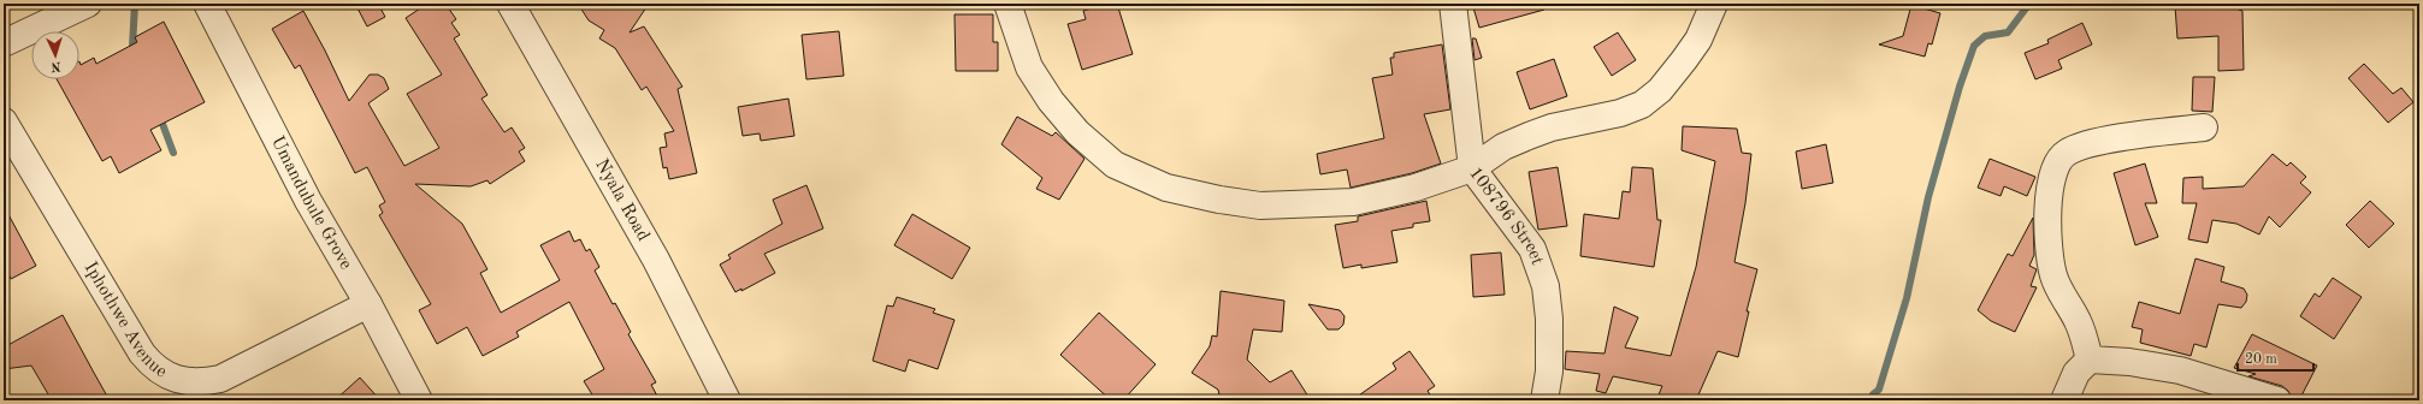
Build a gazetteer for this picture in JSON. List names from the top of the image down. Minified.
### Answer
{"streets":{"street":["Nyala Road","Umandubule Grove","108796 Street","Iphothwe Avenue"]},"crossings":[["Umandubule Grove","Iphothwe Avenue"]],"scale_bar":"20 m","north":"bottom"}
